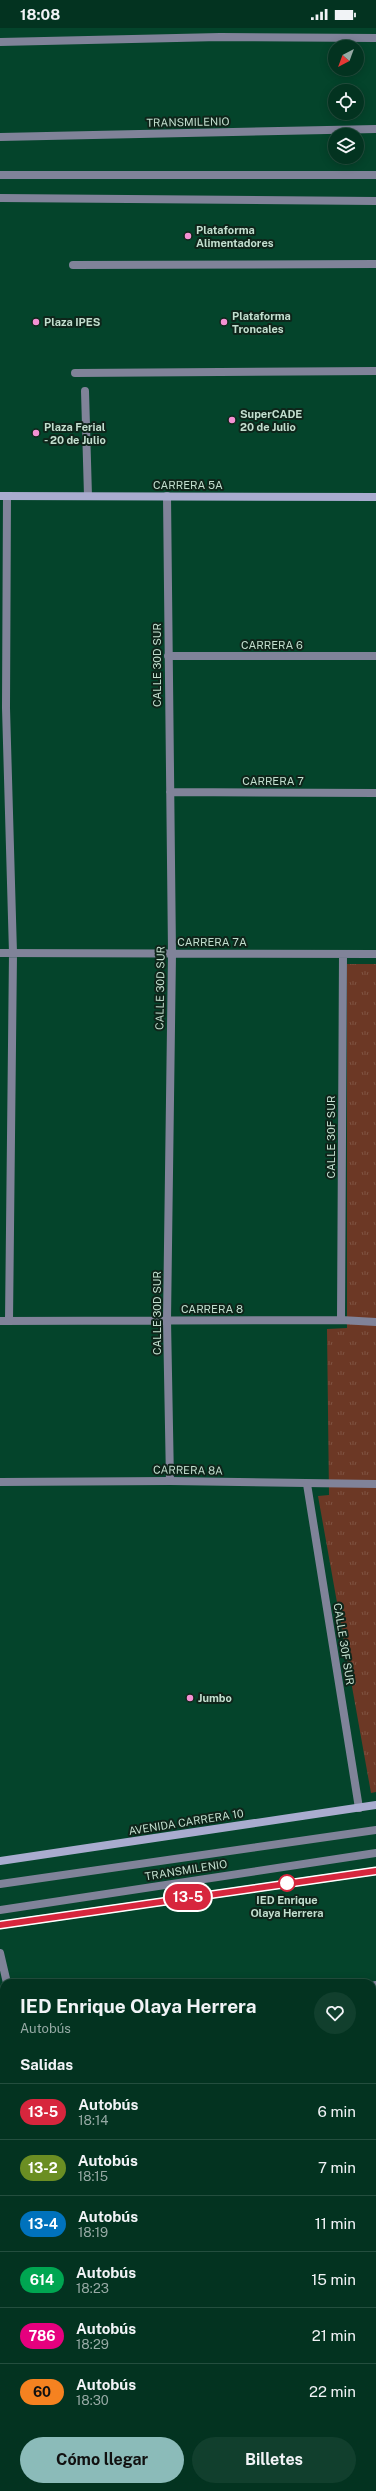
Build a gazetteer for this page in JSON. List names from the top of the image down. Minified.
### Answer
{"streets":{"main road":["CARRERA 5A","AVENIDA CARRERA 10"],"street":["TRANSMILENIO","CARRERA 6","CALLE 30D SUR","CARRERA 7","CARRERA 7A","CALLE 30F SUR","CARRERA 8","CARRERA 8A"]},"crossings":[["CARRERA 5A","CALLE 30D SUR"],["CARRERA 6","CALLE 30D SUR"],["CALLE 30D SUR","CARRERA 7"],["CALLE 30D SUR","CARRERA 7A"],["CALLE 30D SUR","CARRERA 8"],["CALLE 30D SUR","CARRERA 8A"],["CARRERA 7A","CALLE 30F SUR"],["CALLE 30F SUR","CARRERA 8"],["CALLE 30F SUR","CARRERA 8A"],["CALLE 30F SUR","AVENIDA CARRERA 10"]],"places":["Plataforma Alimentadores","Plaza IPES","Plataforma Troncales","SuperCADE 20 de Julio","Plaza Ferial - 20 de Julio","Jumbo","IED Enrique Olaya Herrera"],"lines":["bus line 13-5"],"north":"bottom left","page":{"status":"18:08","on_map":"13-5","heading":[["IED Enrique Olaya Herrera","Autobús"],"Salidas"],"list":[{"mark":"13-5","name":"Autobús","note":"18:14","value":"6 min"},{"mark":"13-2","name":"Autobús","note":"18:15","value":"7 min"},{"mark":"13-4","name":"Autobús","note":"18:19","value":"11 min"},{"mark":"614","name":"Autobús","note":"18:23","value":"15 min"},{"mark":"786","name":"Autobús","note":"18:29","value":"21 min"},{"mark":"60","name":"Autobús","note":"18:30","value":"22 min"}],"buttons":["Cómo llegar","Billetes"]}}
